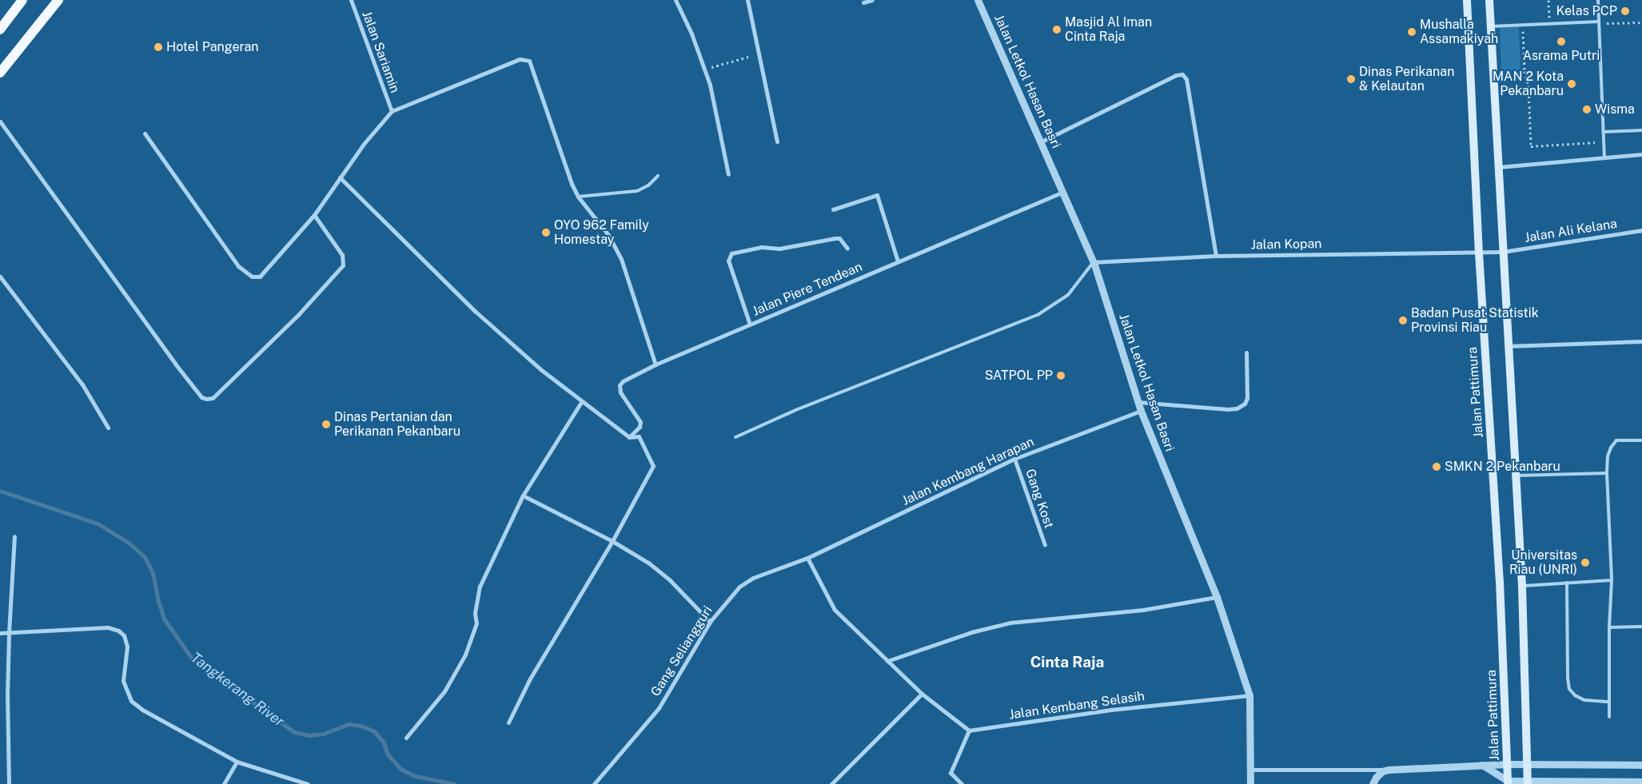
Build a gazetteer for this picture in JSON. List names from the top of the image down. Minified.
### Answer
{"streets":{"main road":["Jalan Pattimura"],"street":["Jalan Sariamin","Jalan Letkol Hasan Basri","Jalan Ali Kelana","Jalan Kopan","Jalan Piere Tendean","Jalan Kembang Harapan","Gang Kost","Gang Seliangguri","Jalan Kembang Selasih"]},"crossings":[["Jalan Letkol Hasan Basri","Jalan Kopan"],["Jalan Letkol Hasan Basri","Jalan Piere Tendean"],["Jalan Letkol Hasan Basri","Jalan Kembang Harapan"],["Jalan Letkol Hasan Basri","Jalan Kembang Selasih"],["Jalan Ali Kelana","Jalan Kopan"],["Jalan Ali Kelana","Jalan Pattimura"],["Jalan Kopan","Jalan Pattimura"],["Jalan Kembang Harapan","Gang Kost"],["Jalan Kembang Harapan","Gang Seliangguri"]],"districts":["Cinta Raja"],"water":["Tangkerang River"],"places":["Kelas PCP","Masjid Al Iman Cinta Raja","Mushalla Assamakiyah","Asrama Putri","Hotel Pangeran","Dinas Perikanan & Kelautan","MAN 2 Kota Pekanbaru","Wisma","OYO 962 Family Homestay","Badan Pusat Statistik Provinsi Riau","SATPOL PP","Dinas Pertanian dan Perikanan Pekanbaru","SMKN 2 Pekanbaru","Universitas Riau (UNRI)"]}
